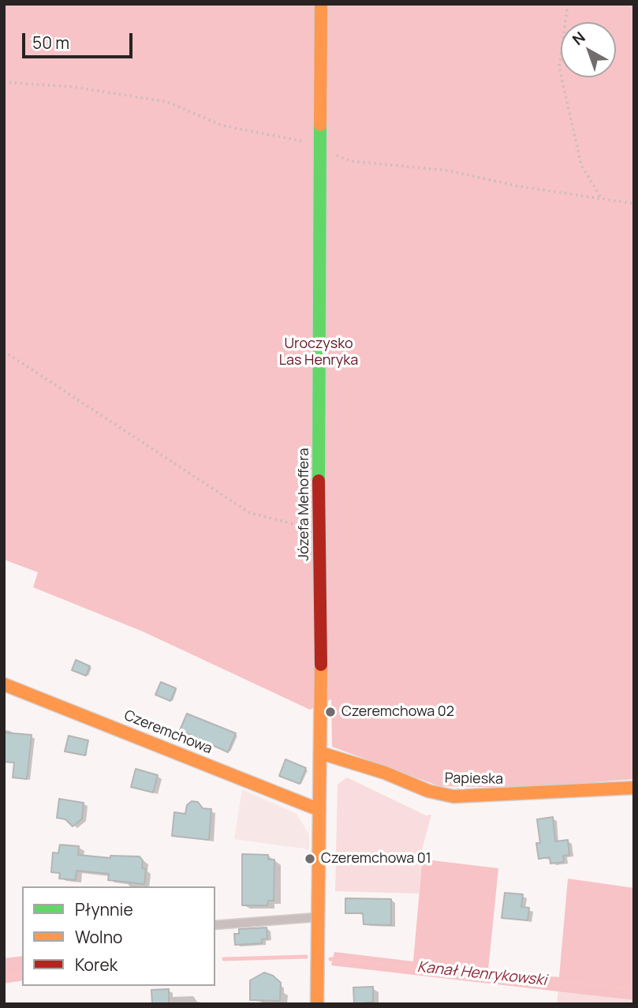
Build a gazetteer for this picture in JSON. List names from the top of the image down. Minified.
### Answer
{"streets":{"street":["Józefa Mehoffera","Czeremchowa","Papieska"]},"crossings":[["Józefa Mehoffera","Czeremchowa"],["Józefa Mehoffera","Papieska"]],"water":["Kanał Henrykowski"],"parks":["Uroczysko Las Henryka"],"places":["Czeremchowa 02","Czeremchowa 01"],"legend":["Płynnie","Wolno","Korek"],"scale_bar":"50 m","north":"top left"}
